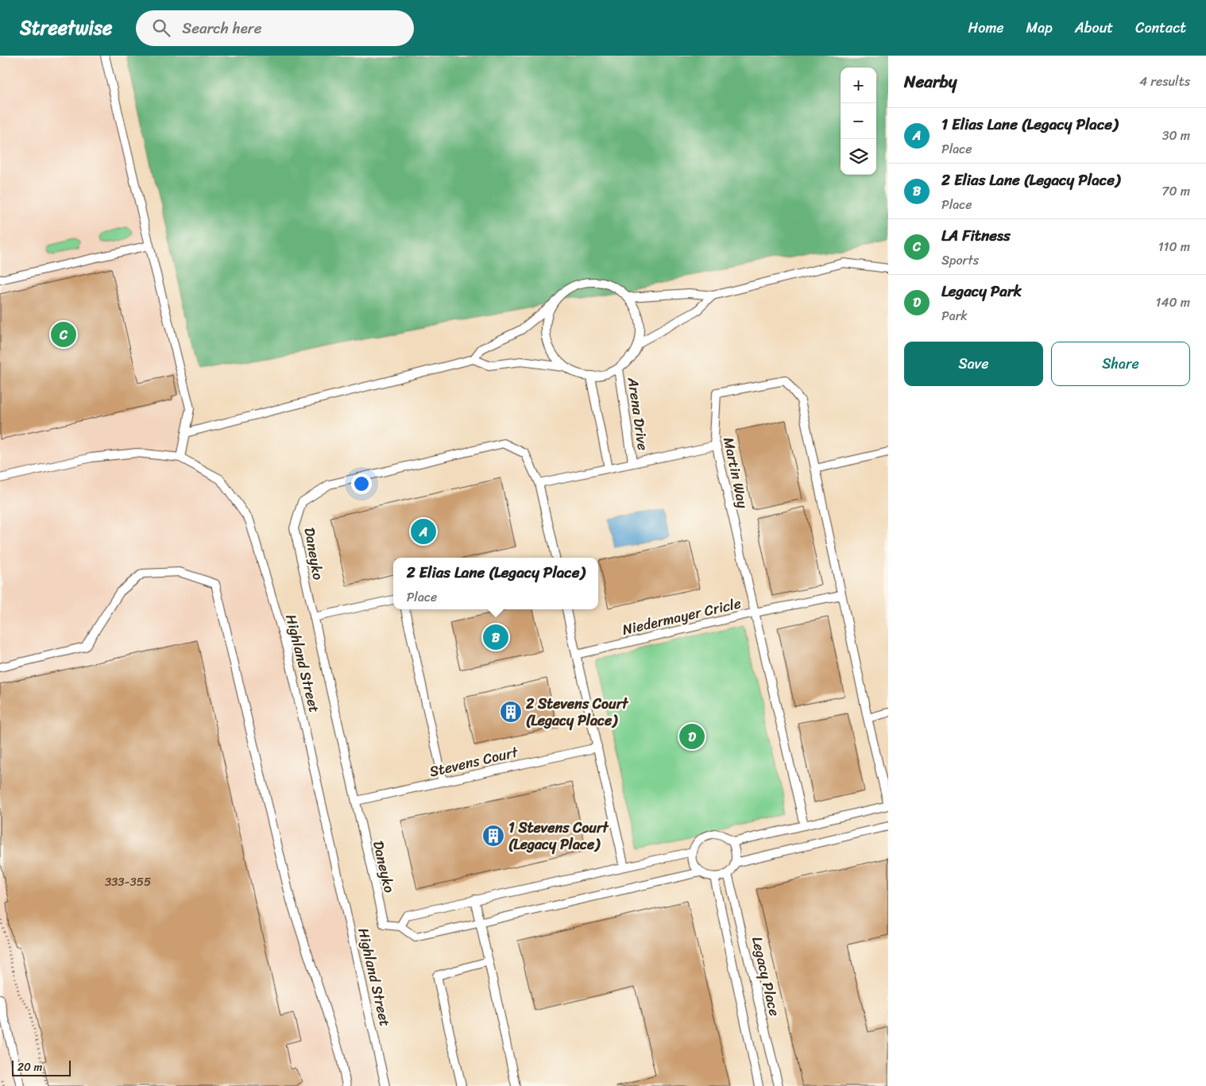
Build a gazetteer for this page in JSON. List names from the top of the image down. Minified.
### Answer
{"streets":{"lane":["Arena Drive","Martin Way","Daneyko","Niedermayer Cricle","Highland Street","Stevens Court","Legacy Place"]},"crossings":[["Martin Way","Niedermayer Cricle"],["Daneyko","Stevens Court"]],"places":{"building":["2 Stevens Court (Legacy Place)","1 Stevens Court (Legacy Place)"]},"house_numbers":["333-355"],"scale_bar":"20 m","page":{"header":"Streetwise","search":"Search here","nav":["Home","Map","About","Contact"],"heading":["Nearby","4 results"],"map_buttons":["+","−"],"list":[{"mark":"A","name":"1 Elias Lane (Legacy Place)","note":"Place","value":"30 m"},{"mark":"B","name":"2 Elias Lane (Legacy Place)","note":"Place","value":"70 m"},{"mark":"C","name":"LA Fitness","note":"Sports","value":"110 m"},{"mark":"D","name":"Legacy Park","note":"Park","value":"140 m"}],"pins":["C","A","B","D"],"buttons":["Save","Share"],"popup":["2 Elias Lane (Legacy Place)","Place"],"scale":"20 m"}}
